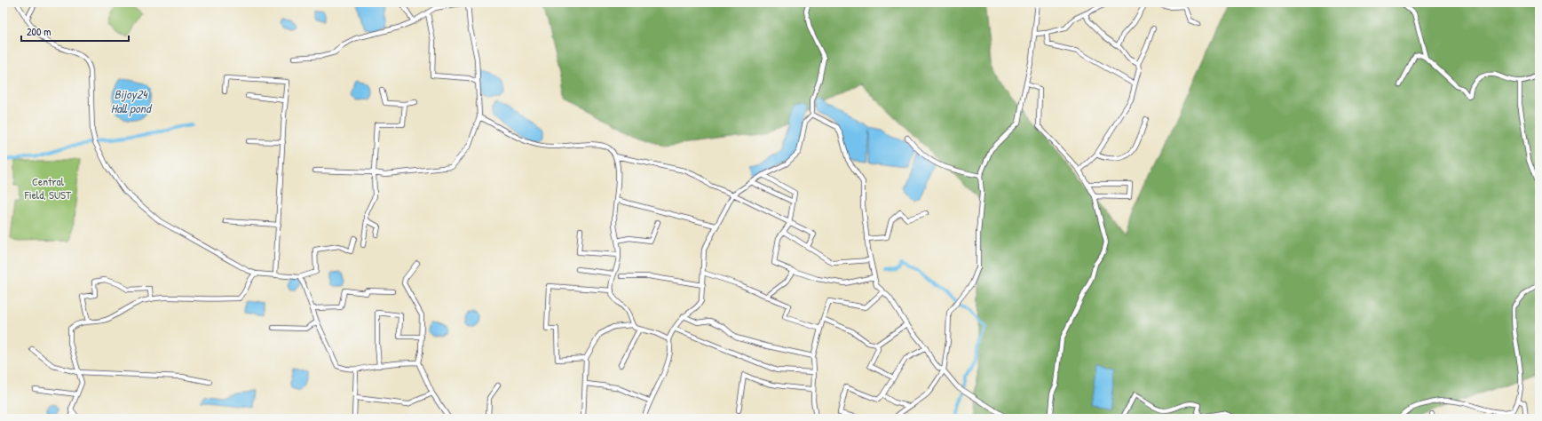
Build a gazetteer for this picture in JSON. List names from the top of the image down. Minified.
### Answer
{"water":["Bijoy24 Hall pond"],"parks":["Central Field, SUST"],"scale_bar":"200 m"}
